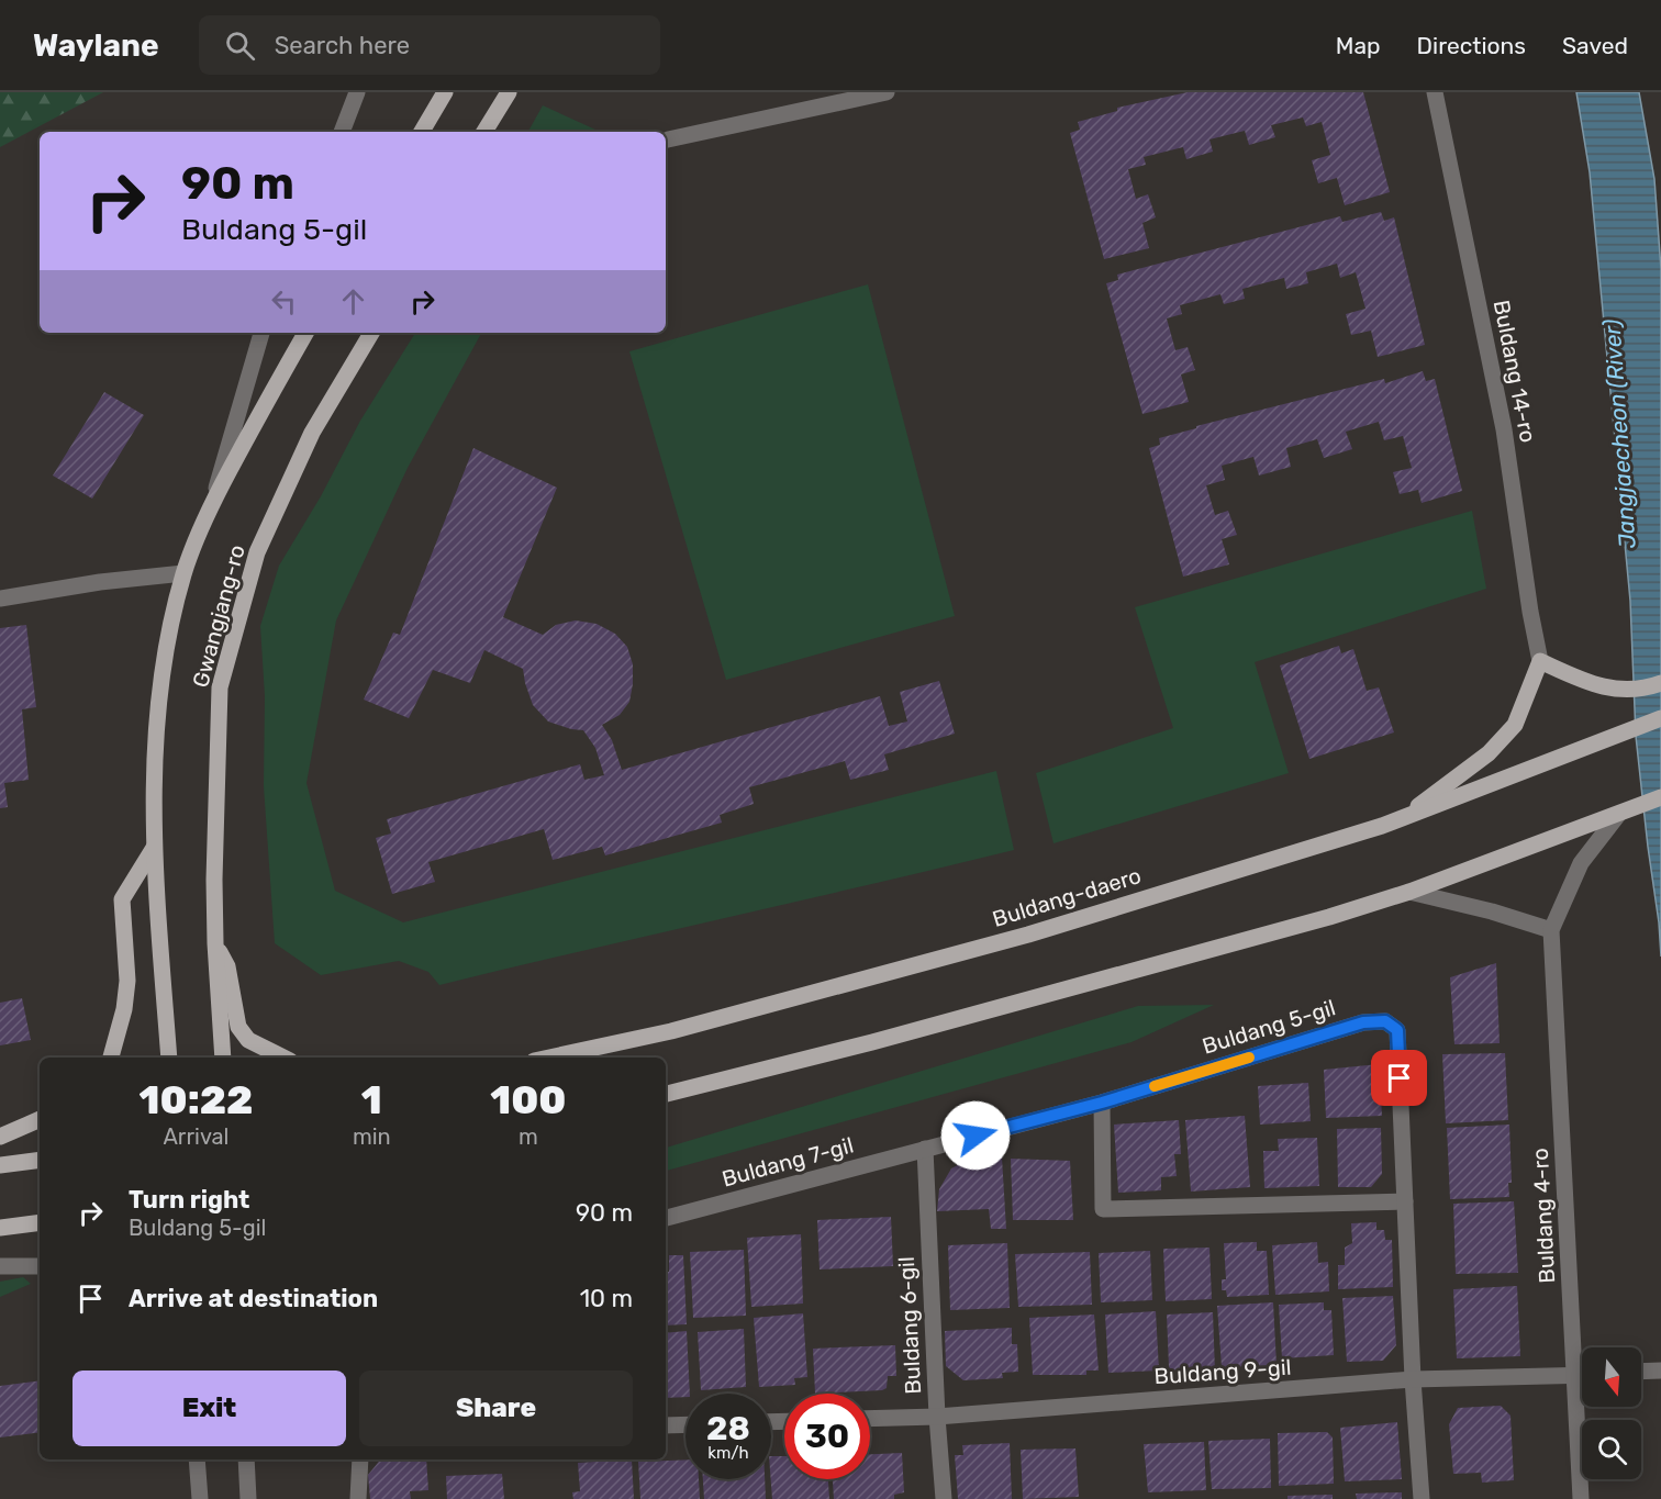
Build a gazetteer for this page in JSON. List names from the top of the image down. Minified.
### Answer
{"streets":{"main road":["Gwangjang-ro","Buldang-daero"],"street":["Buldang 14-ro","Buldang 5-gil","Buldang 7-gil","Buldang 4-ro","Buldang 6-gil","Buldang 9-gil"]},"crossings":[["Buldang 5-gil","Buldang 7-gil"],["Buldang 5-gil","Buldang 6-gil"],["Buldang 5-gil","Buldang 9-gil"],["Buldang 7-gil","Buldang 6-gil"],["Buldang 4-ro","Buldang 9-gil"],["Buldang 6-gil","Buldang 9-gil"]],"water":["Jangjaecheon (River)"],"north":"bottom","page":{"header":"Waylane","search":"Search here","nav":["Map","Directions","Saved"],"turn":["90 m","Buldang 5-gil"],"eta":["10:22","Arrival","1","min","100","m"],"list":[{"name":"Turn right","note":"Buldang 5-gil","value":"90 m"},{"name":"Arrive at destination","value":"10 m"}],"buttons":["Exit","Share"],"speed":"28 km/h","limit":"30"}}
